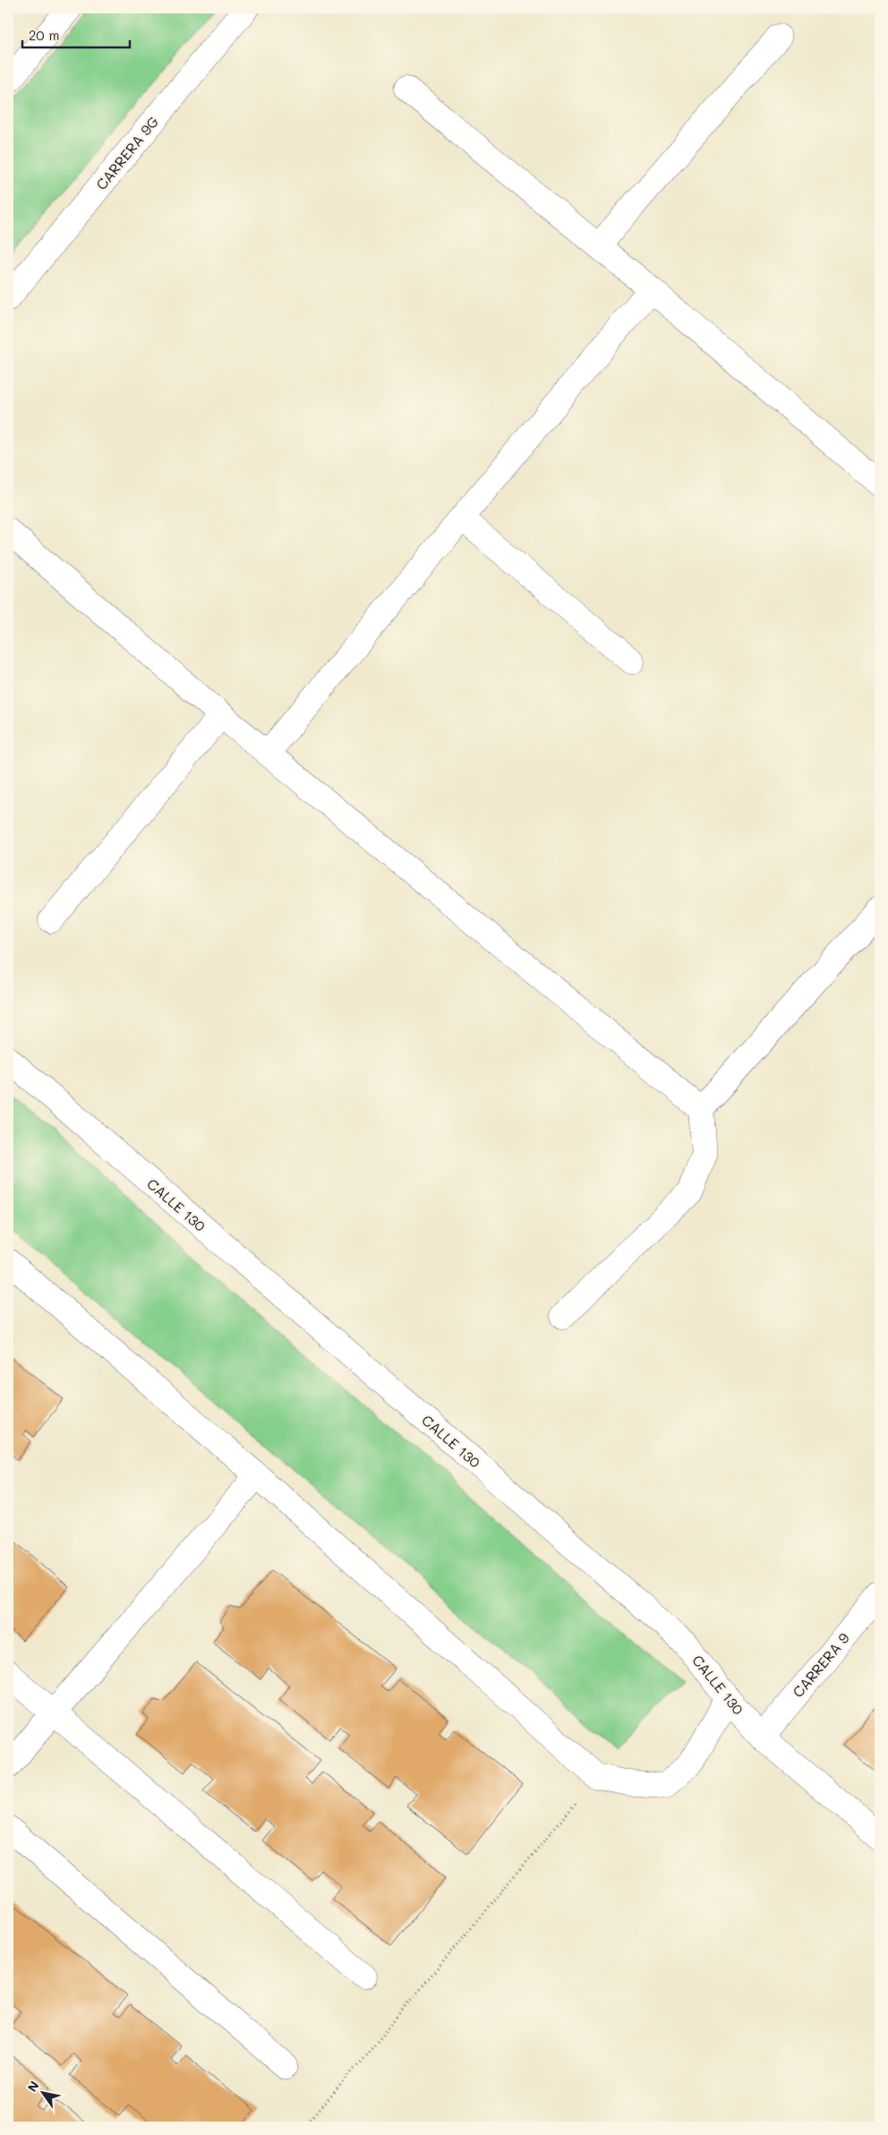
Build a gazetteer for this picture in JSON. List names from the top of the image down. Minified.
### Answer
{"streets":{"street":["CARRERA 9G","CALLE 130","CARRERA 9"]},"crossings":[["CALLE 130","CARRERA 9"]],"scale_bar":"20 m","north":"top left"}
